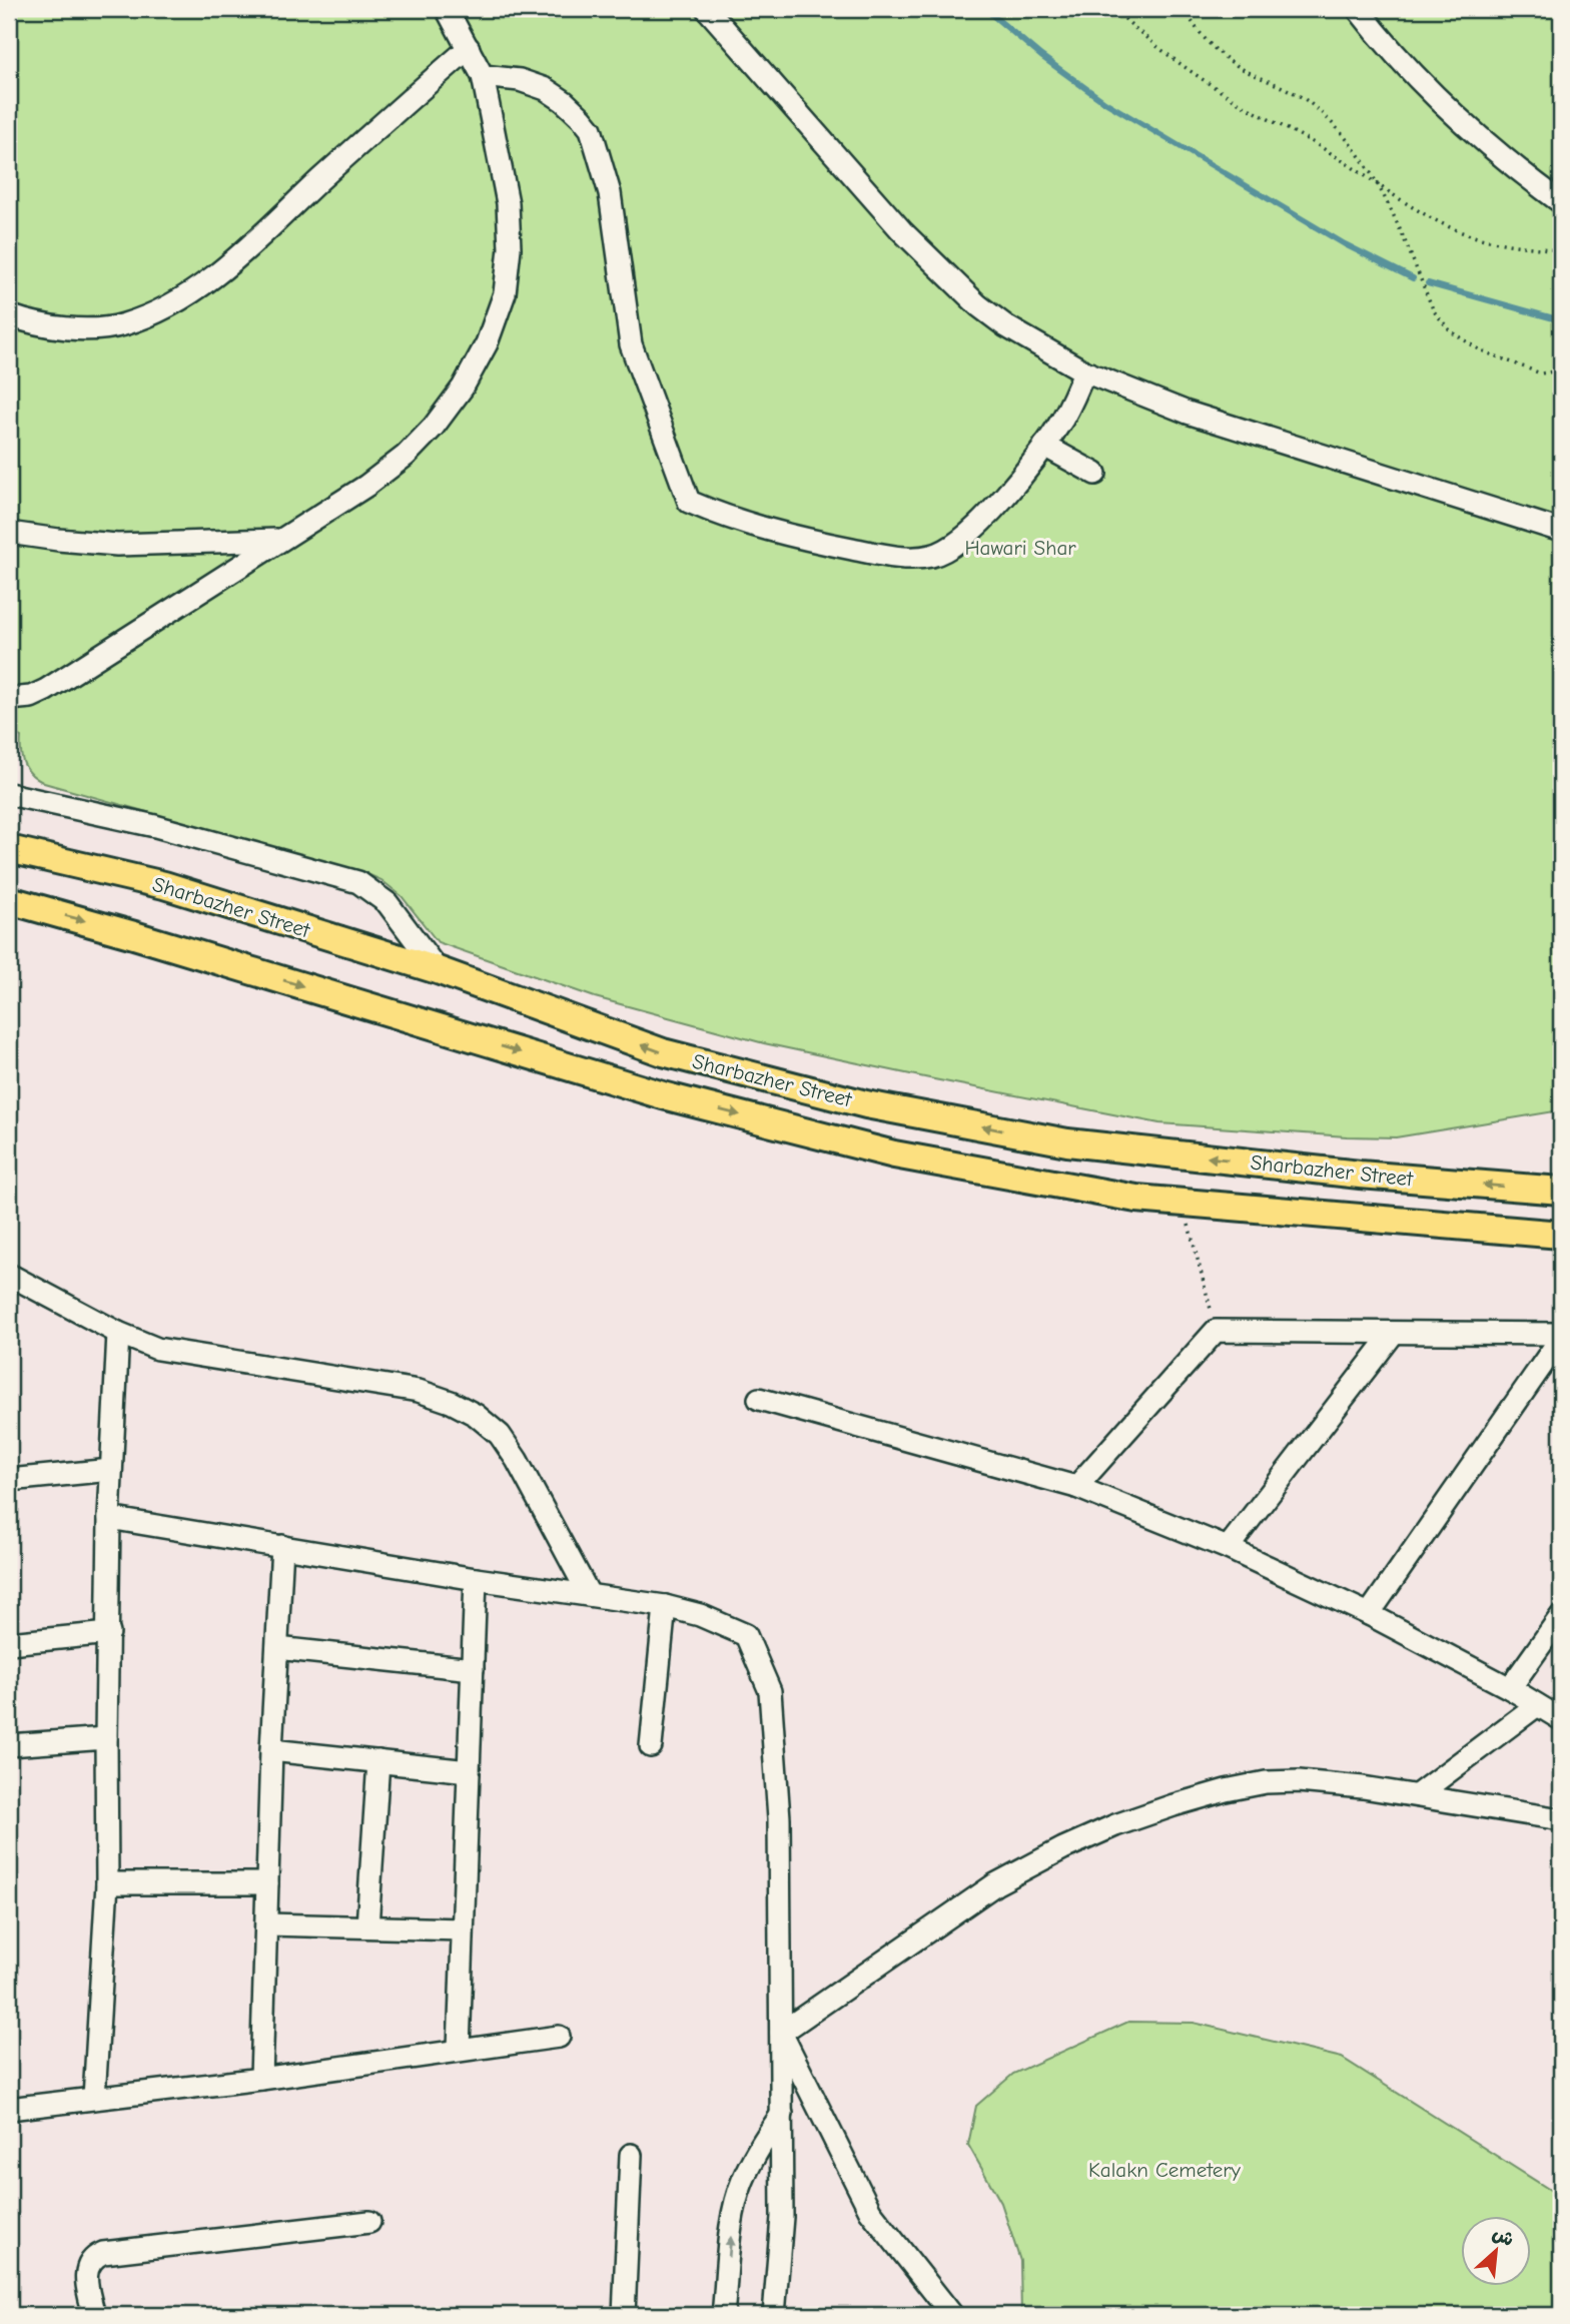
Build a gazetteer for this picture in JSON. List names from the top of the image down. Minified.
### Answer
{"streets":{"main road":["Sharbazher Street"]},"parks":["Hawari Shar","Kalakn Cemetery"],"north":"top right"}
